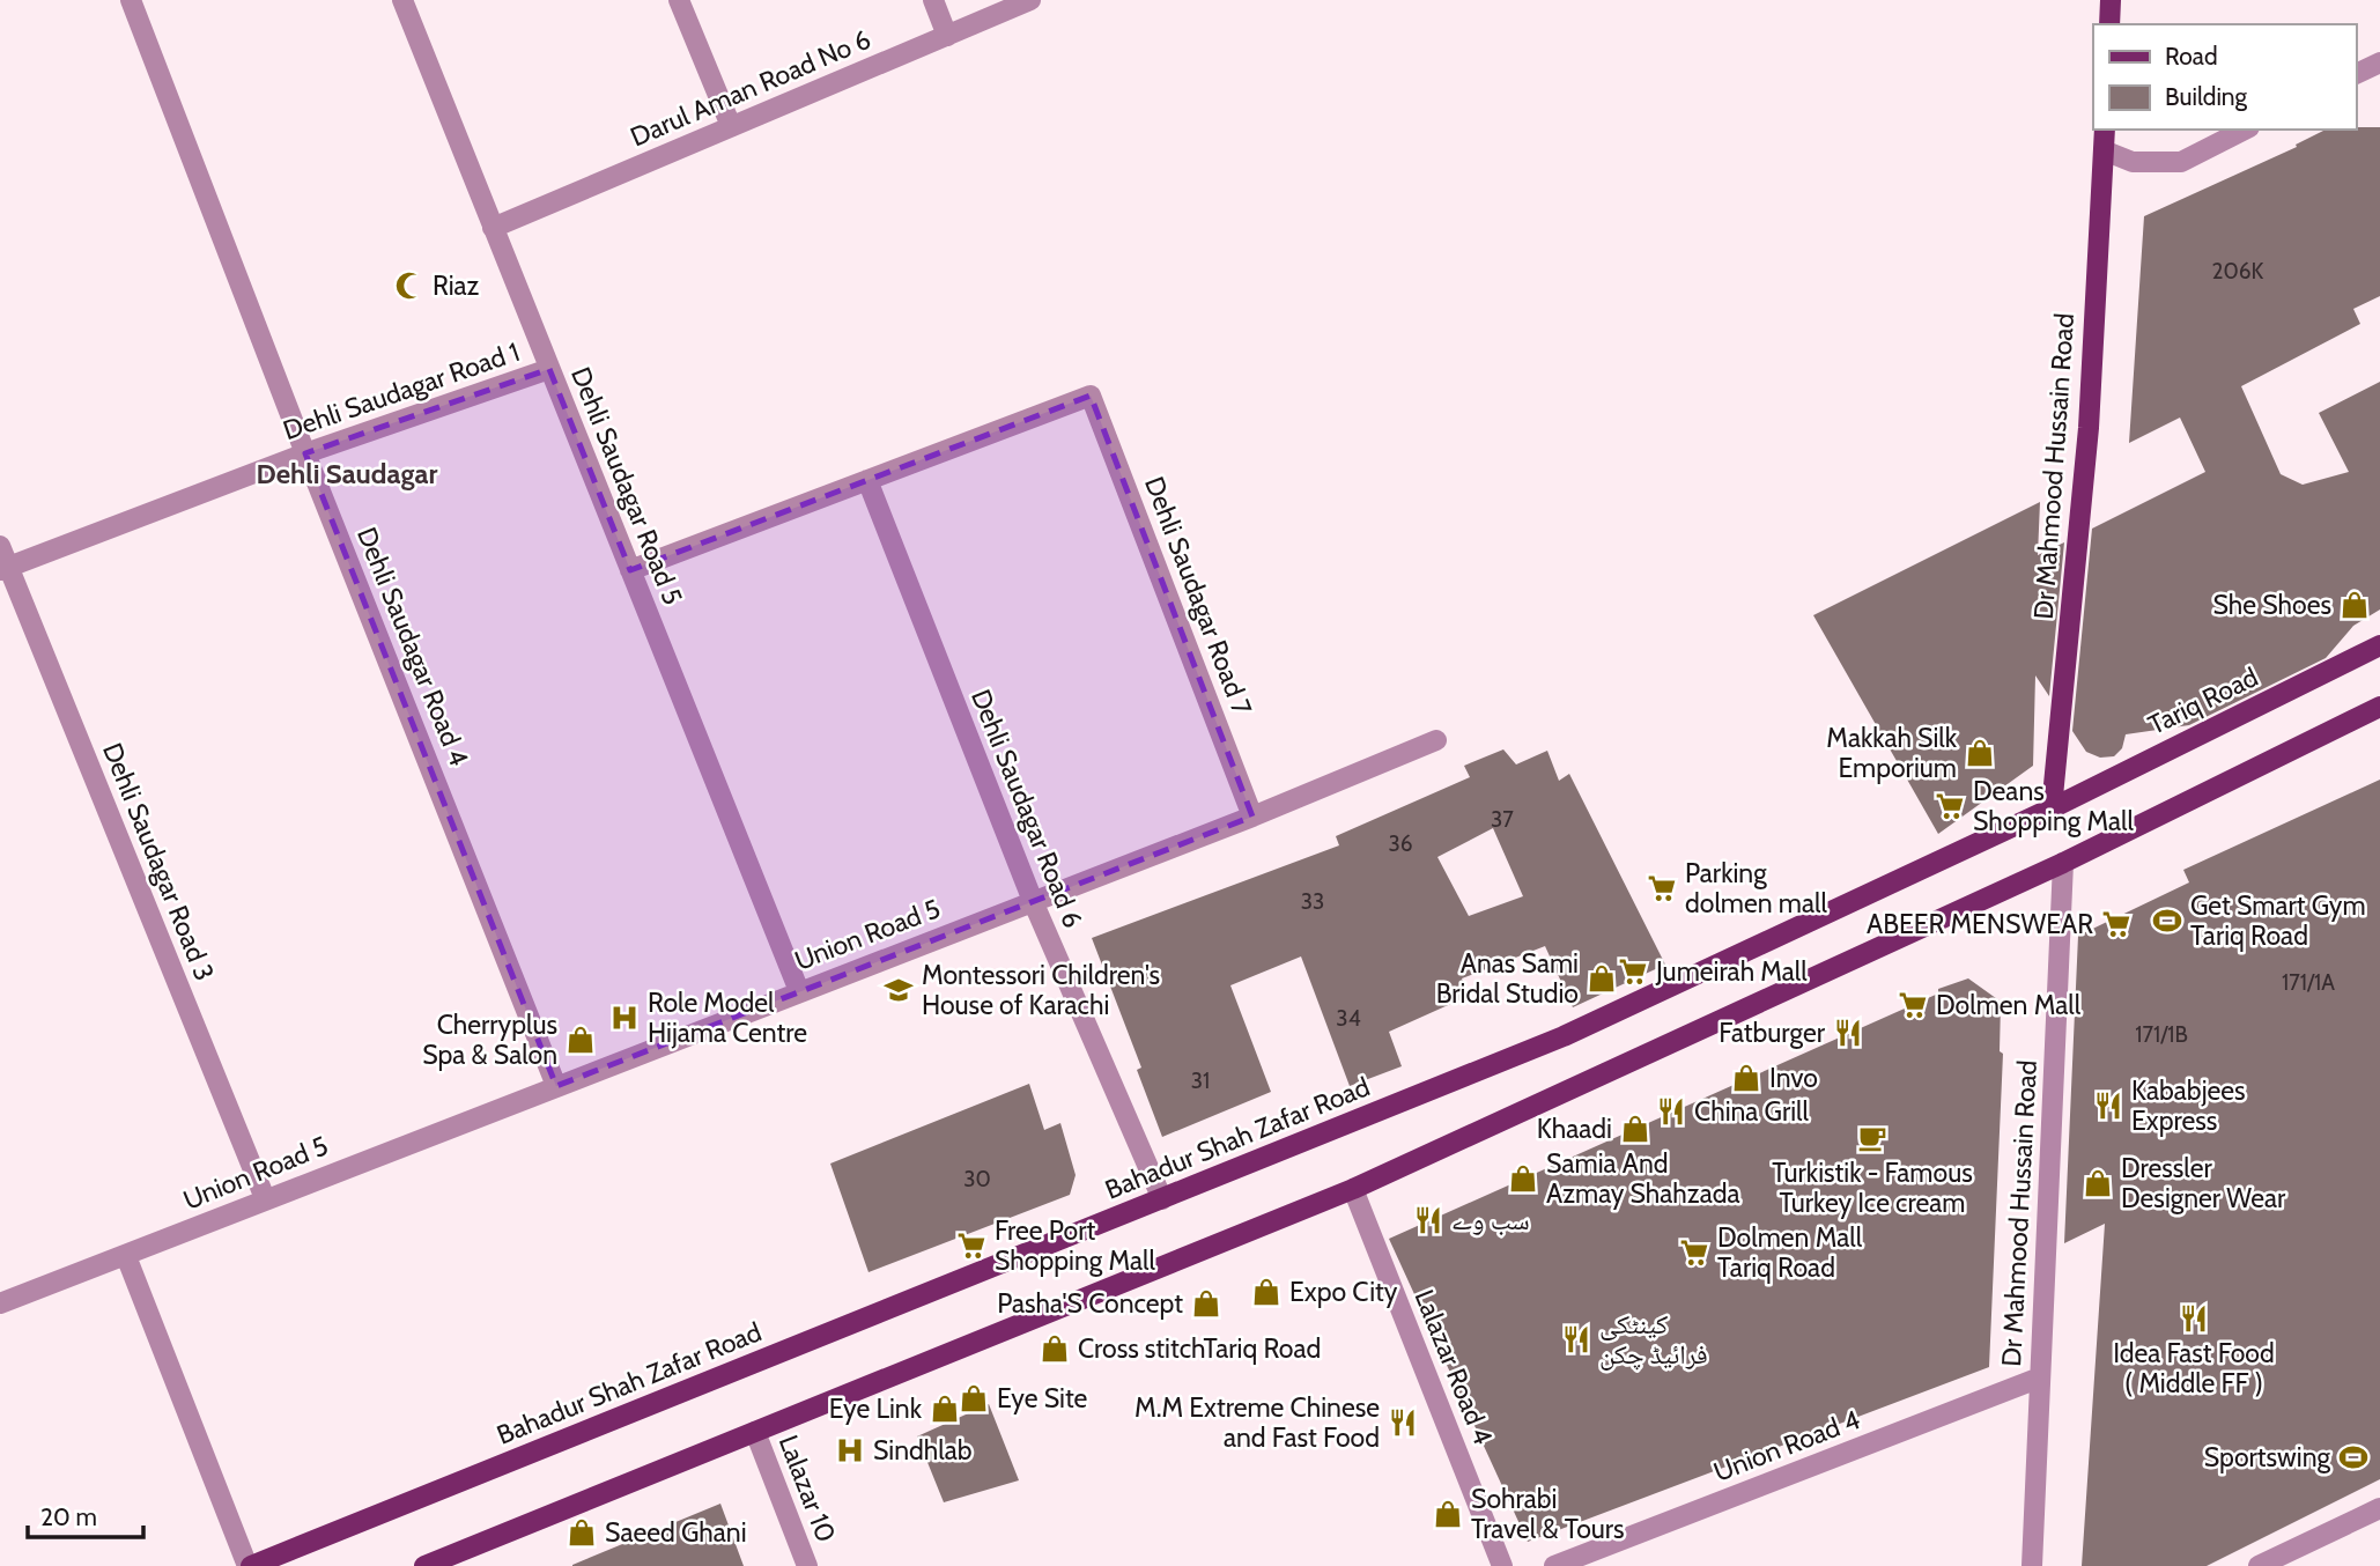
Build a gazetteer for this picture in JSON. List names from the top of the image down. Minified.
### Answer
{"streets":{"main road":["Dr Mahmood Hussain Road","Tariq Road","Bahadur Shah Zafar Road"],"street":["Darul Aman Road No 6","Dehli Saudagar Road 1","Dehli Saudagar Road 5","Dehli Saudagar Road 7","Dehli Saudagar Road 4","Dehli Saudagar Road 6","Dehli Saudagar Road 3","Union Road 5","Lalazar Road 4","Union Road 4","Lalazar 10"]},"crossings":[["Darul Aman Road No 6","Dehli Saudagar Road 5"],["Dehli Saudagar Road 1","Dehli Saudagar Road 5"],["Dehli Saudagar Road 1","Dehli Saudagar Road 4"],["Dehli Saudagar Road 1","Dehli Saudagar Road 3"],["Dr Mahmood Hussain Road","Tariq Road"],["Dr Mahmood Hussain Road","Bahadur Shah Zafar Road"],["Dr Mahmood Hussain Road","Union Road 4"],["Dehli Saudagar Road 5","Union Road 5"],["Dehli Saudagar Road 7","Dehli Saudagar Road 6"],["Dehli Saudagar Road 7","Union Road 5"],["Dehli Saudagar Road 4","Union Road 5"],["Tariq Road","Bahadur Shah Zafar Road"],["Dehli Saudagar Road 6","Union Road 5"],["Dehli Saudagar Road 6","Bahadur Shah Zafar Road"],["Dehli Saudagar Road 3","Union Road 5"]],"districts":["Dehli Saudagar"],"places":{"mosque":["Riaz"],"shop":["She Shoes","Makkah Silk Emporium","Anas Sami Bridal Studio","Cherryplus Spa & Salon","Invo","Khaadi","Samia And Azmay Shahzada","Dressler Designer Wear","Expo City","Pasha'S Concept","Cross stitchTariq Road","Eye Site","Eye Link","Sohrabi Travel & Tours","Saeed Ghani"],"supermarket":["Deans Shopping Mall","Parking dolmen mall","ABEER MENSWEAR","Jumeirah Mall","Dolmen Mall","Free Port Shopping Mall","Dolmen Mall Tariq Road"],"sports":["Get Smart Gym Tariq Road","Sportswing"],"school or university":["Montessori Children's House of Karachi"],"hospital":["Role Model Hijama Centre","Sindhlab"],"restaurant":["Fatburger","Kababjees Express","China Grill","سب وے","Idea Fast Food ( Middle FF )","کینٹکی فرائیڈ چکن","M.M Extreme Chinese and Fast Food"],"cafe":["Turkistik - Famous Turkey Ice cream"]},"house_numbers":["206K","37","36","33","171/1A","34","171/1B","31","30"],"legend":["Road","Building"],"scale_bar":"20 m"}
